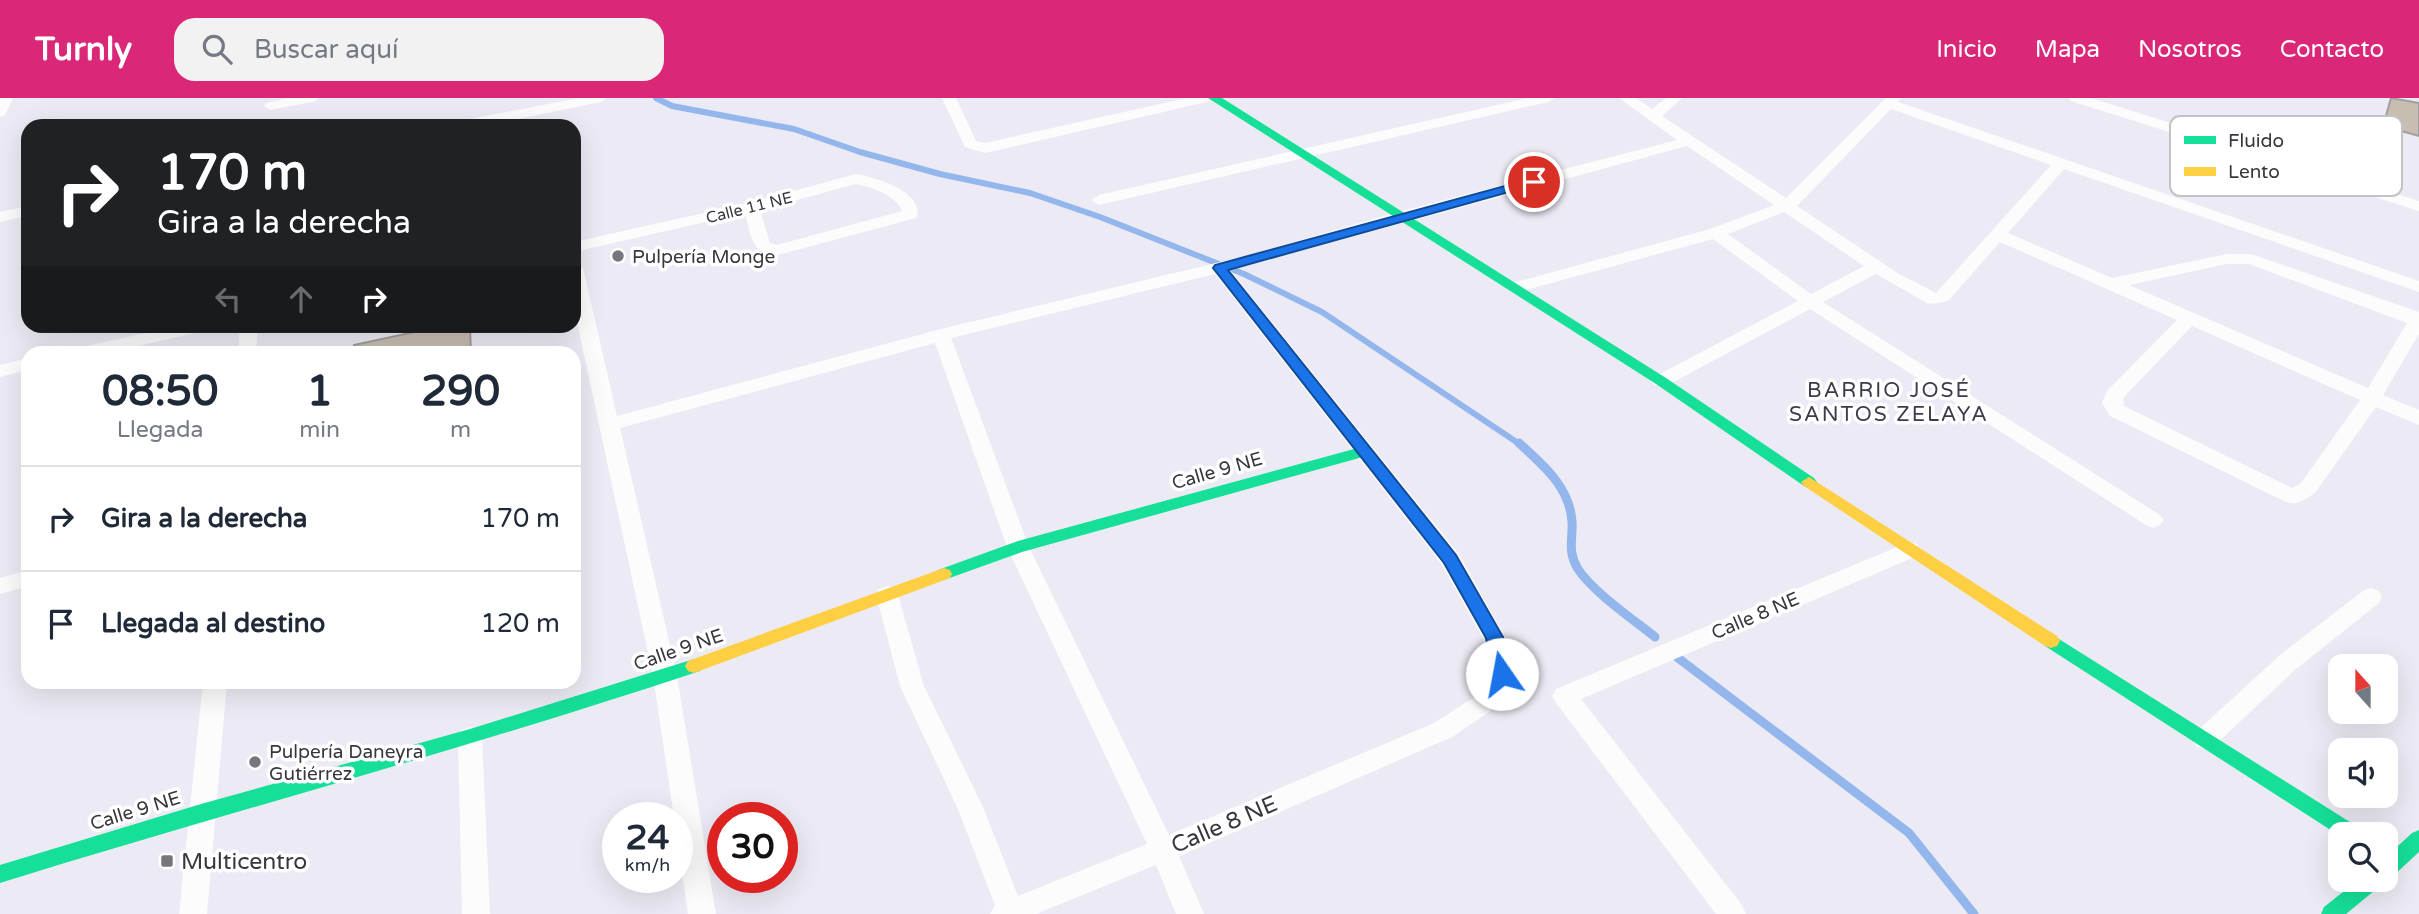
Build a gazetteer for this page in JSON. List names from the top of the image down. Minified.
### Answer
{"streets":{"street":["Calle 11 NE","Calle 9 NE","Calle 8 NE"]},"crossings":[["Calle 9 NE","Calle 8 NE"]],"districts":["BARRIO JOSÉ SANTOS ZELAYA"],"places":{"other":["Pulpería Monge","Pulpería Daneyra Gutiérrez"],"transit":["Multicentro"]},"legend":["Fluido","Lento"],"north":"top","page":{"header":"Turnly","search":"Buscar aquí","nav":["Inicio","Mapa","Nosotros","Contacto"],"turn":["170 m","Gira a la derecha"],"eta":["08:50","Llegada","1","min","290","m"],"list":[{"name":"Gira a la derecha","value":"170 m"},{"name":"Llegada al destino","value":"120 m"}],"speed":"24 km/h","limit":"30"}}
